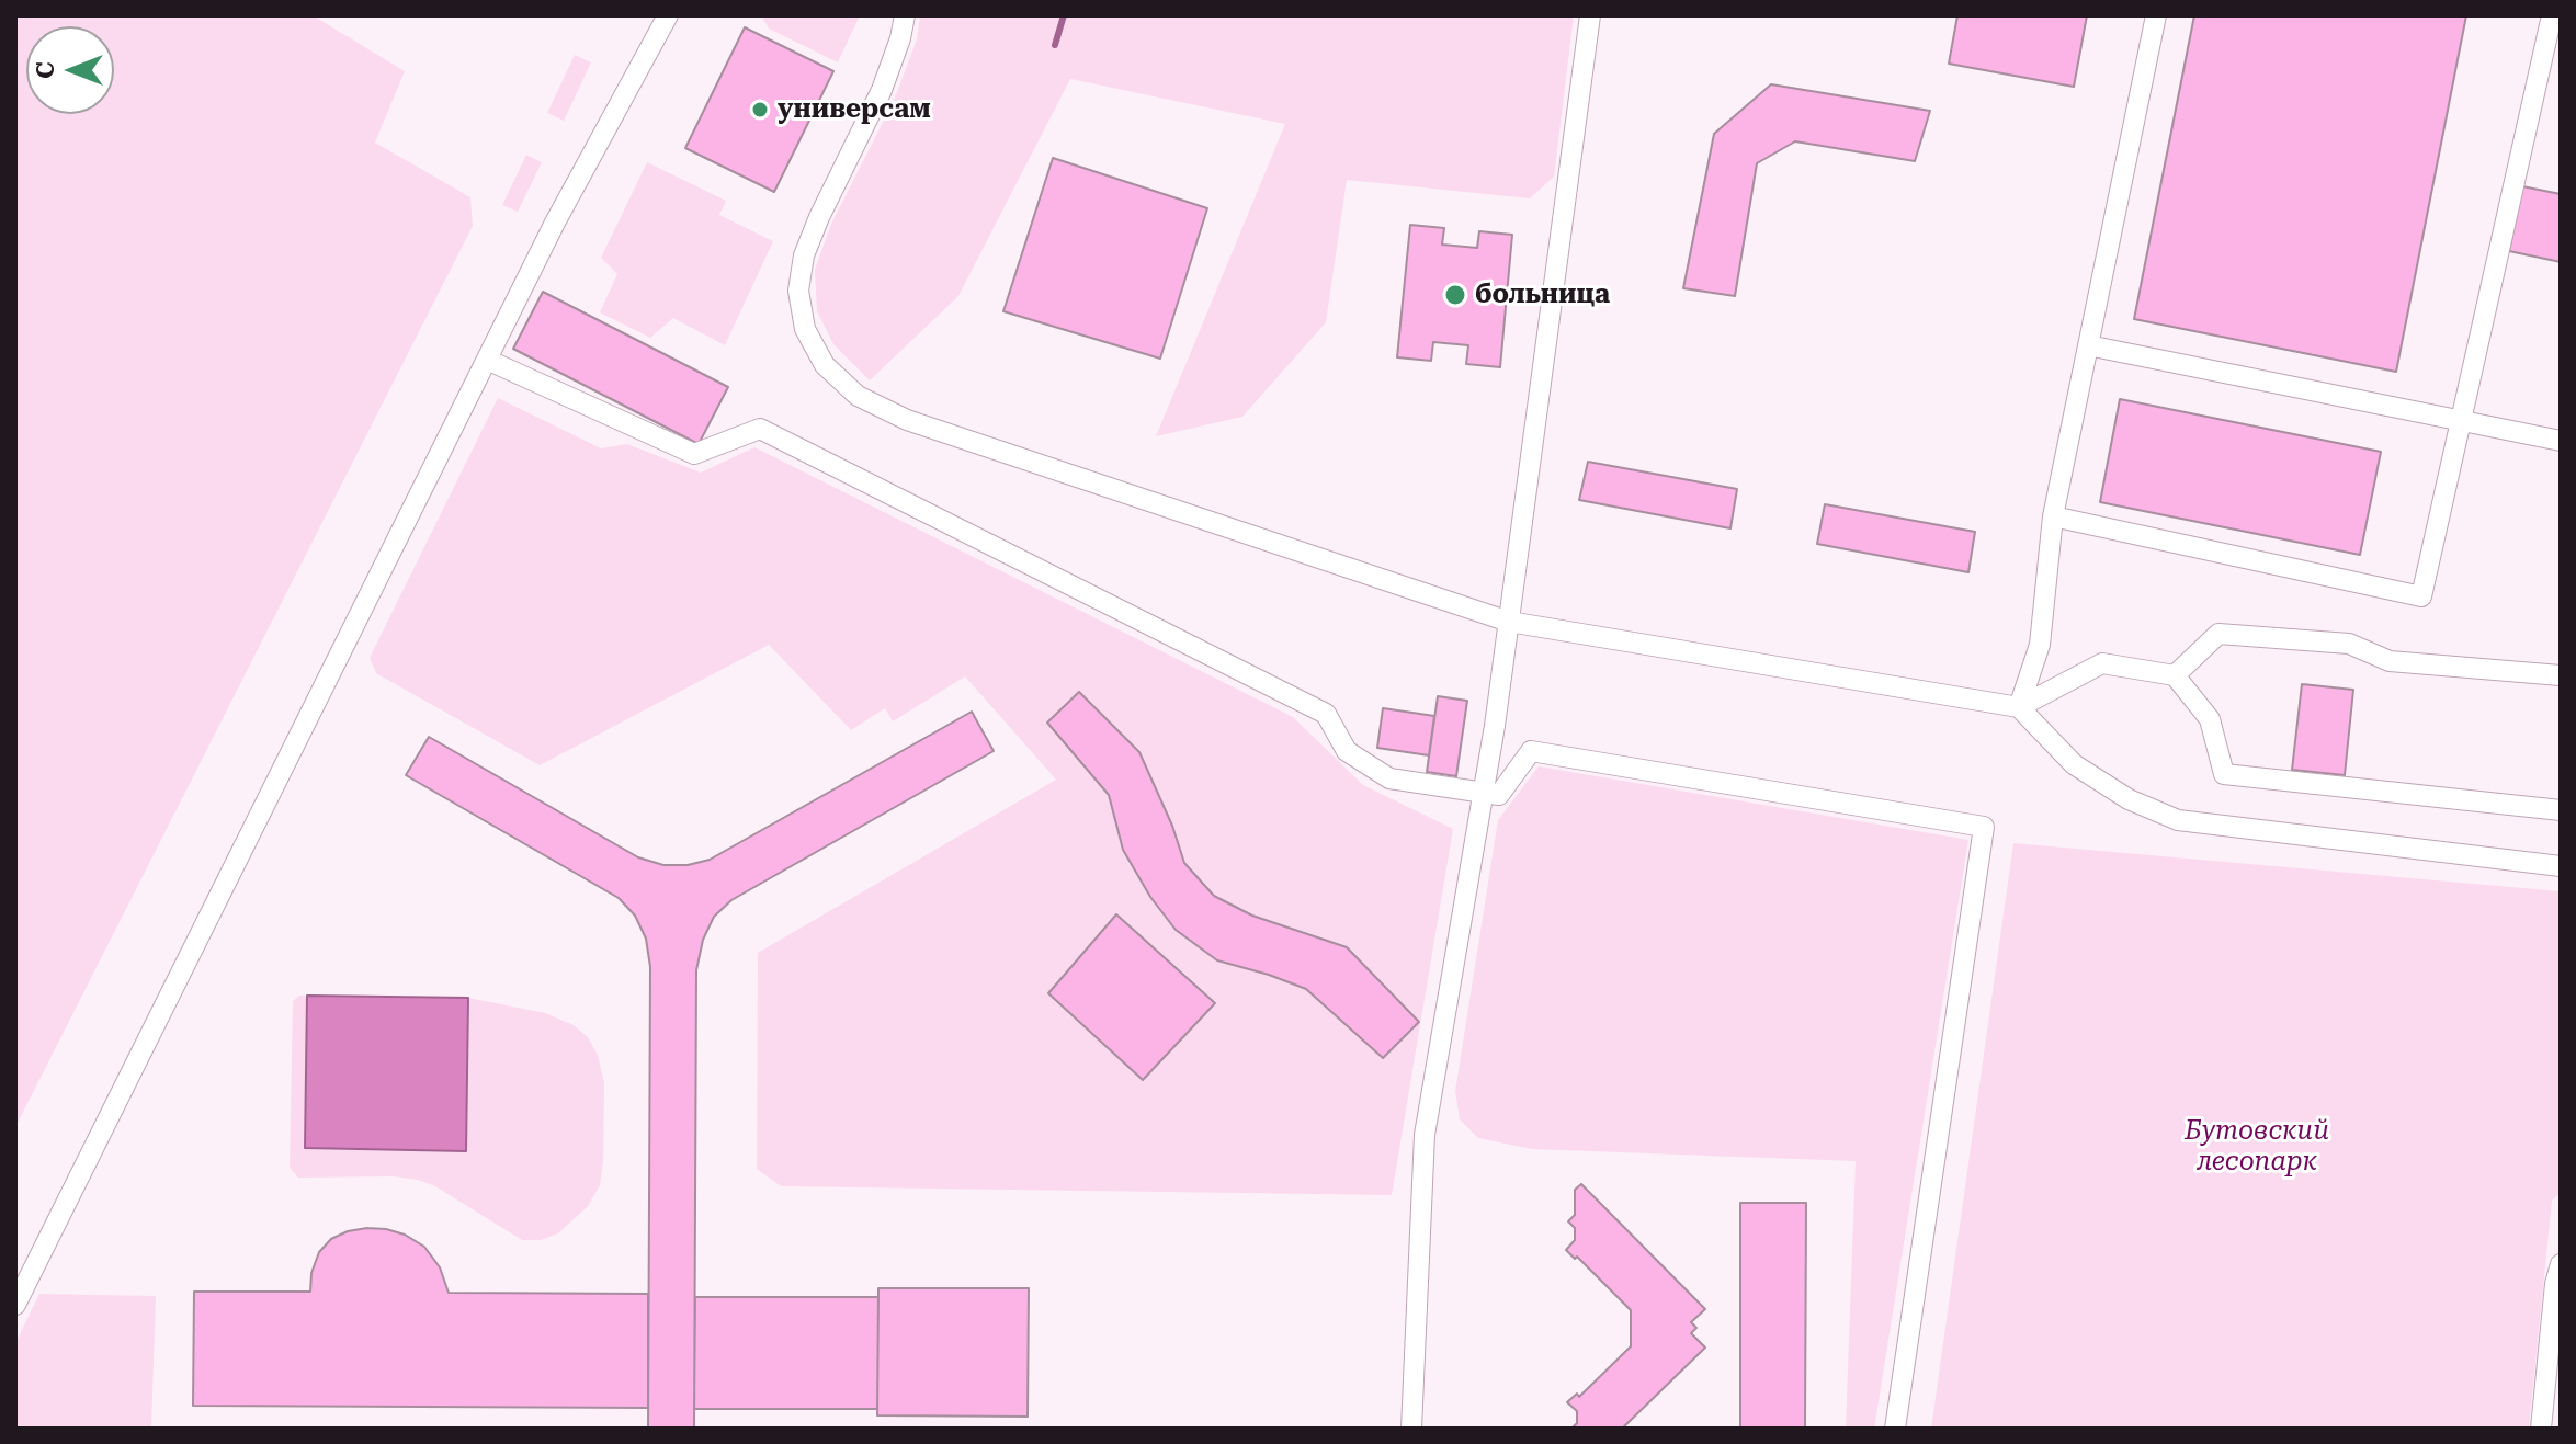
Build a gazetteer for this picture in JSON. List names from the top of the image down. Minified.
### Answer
{"parks":["Бутовский лесопарк"],"places":["универсам","больница"],"north":"left"}
